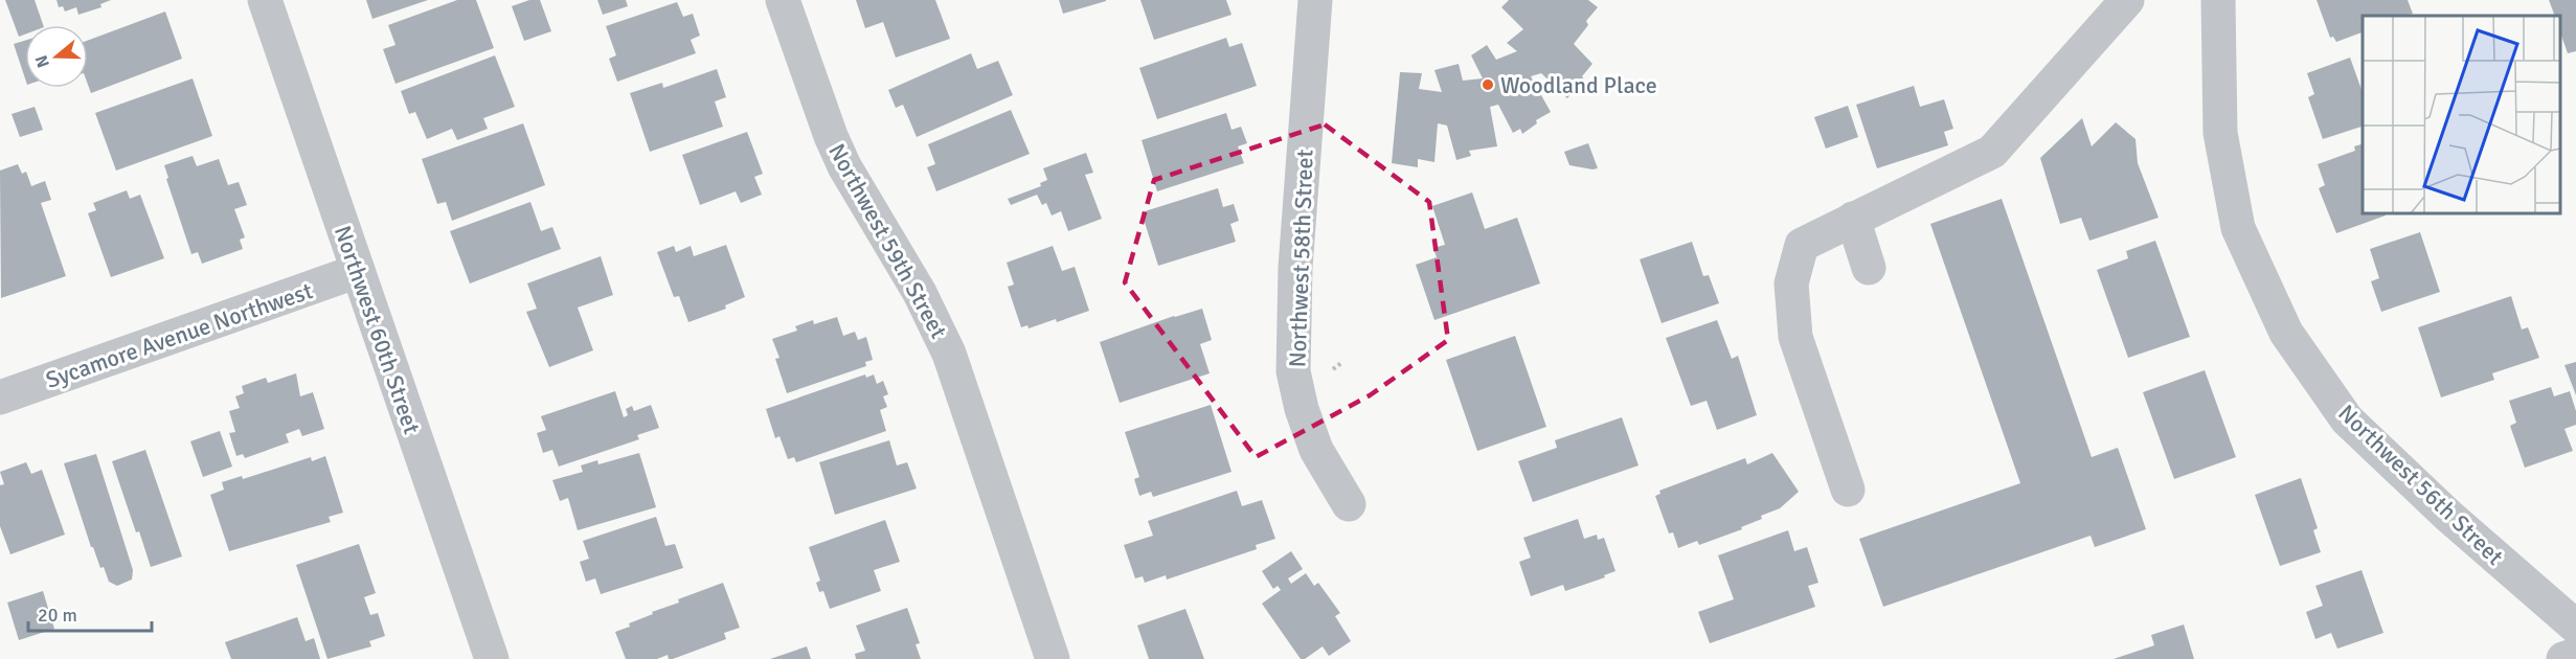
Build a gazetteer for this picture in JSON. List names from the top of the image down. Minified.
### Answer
{"streets":{"street":["Northwest 59th Street","Northwest 58th Street","Northwest 60th Street","Sycamore Avenue Northwest","Northwest 56th Street"]},"crossings":[["Northwest 60th Street","Sycamore Avenue Northwest"]],"places":["Woodland Place"],"scale_bar":"20 m","north":"left"}
